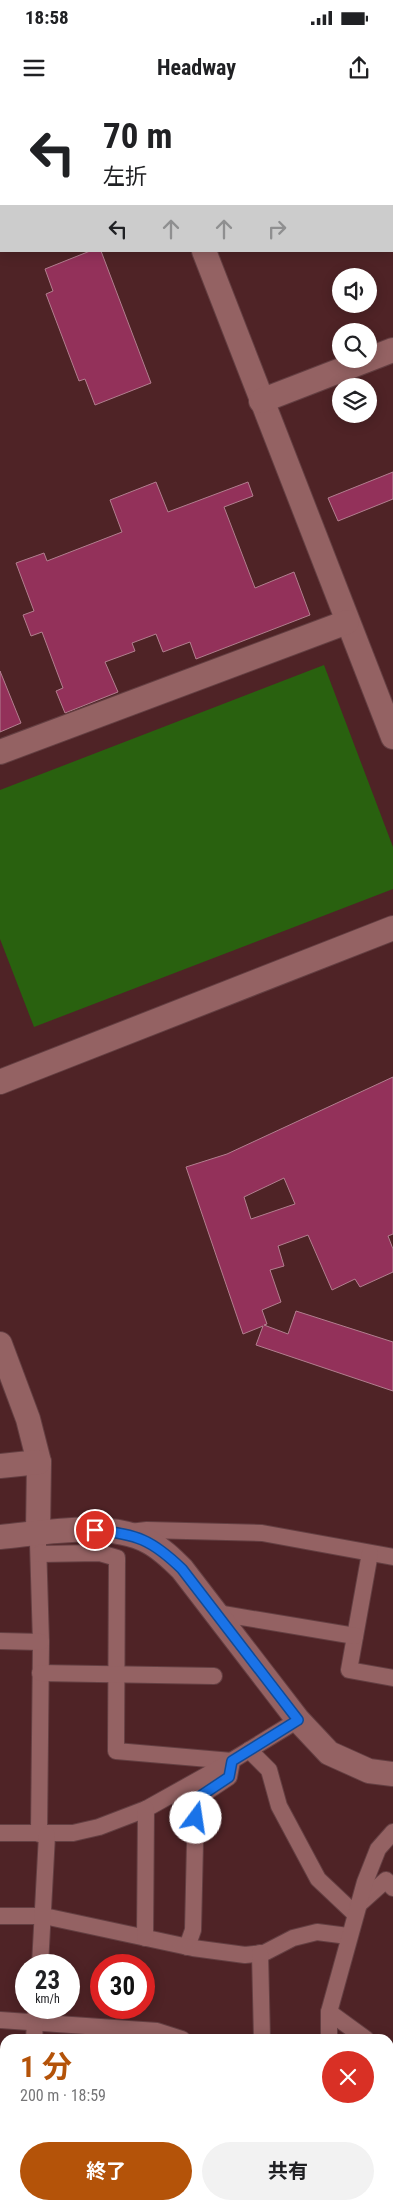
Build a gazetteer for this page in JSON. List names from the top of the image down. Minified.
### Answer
{"page":{"status":"18:58","header":"Headway","turn":["70 m","左折"],"speed":"23 km/h","limit":"30","heading":["1 分","200 m · 18:59"],"buttons":["終了","共有"]}}
